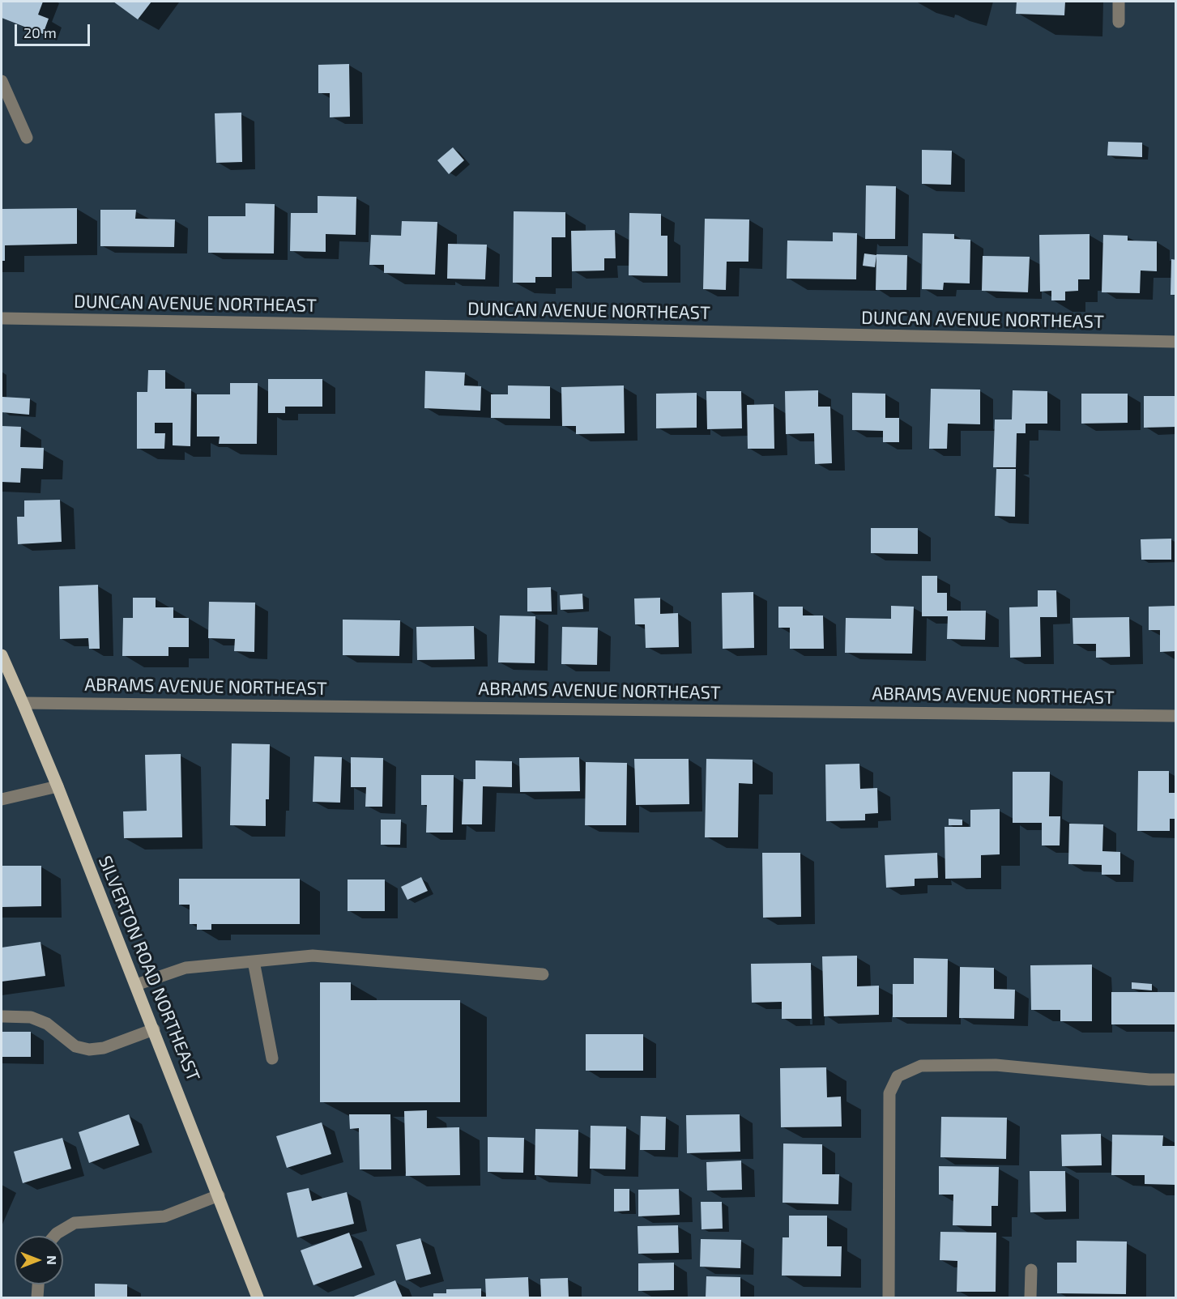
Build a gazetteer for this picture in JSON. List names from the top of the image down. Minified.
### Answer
{"streets":{"main road":["SILVERTON ROAD NORTHEAST"],"street":["DUNCAN AVENUE NORTHEAST","ABRAMS AVENUE NORTHEAST"]},"crossings":[["ABRAMS AVENUE NORTHEAST","SILVERTON ROAD NORTHEAST"]],"scale_bar":"20 m","north":"right"}
